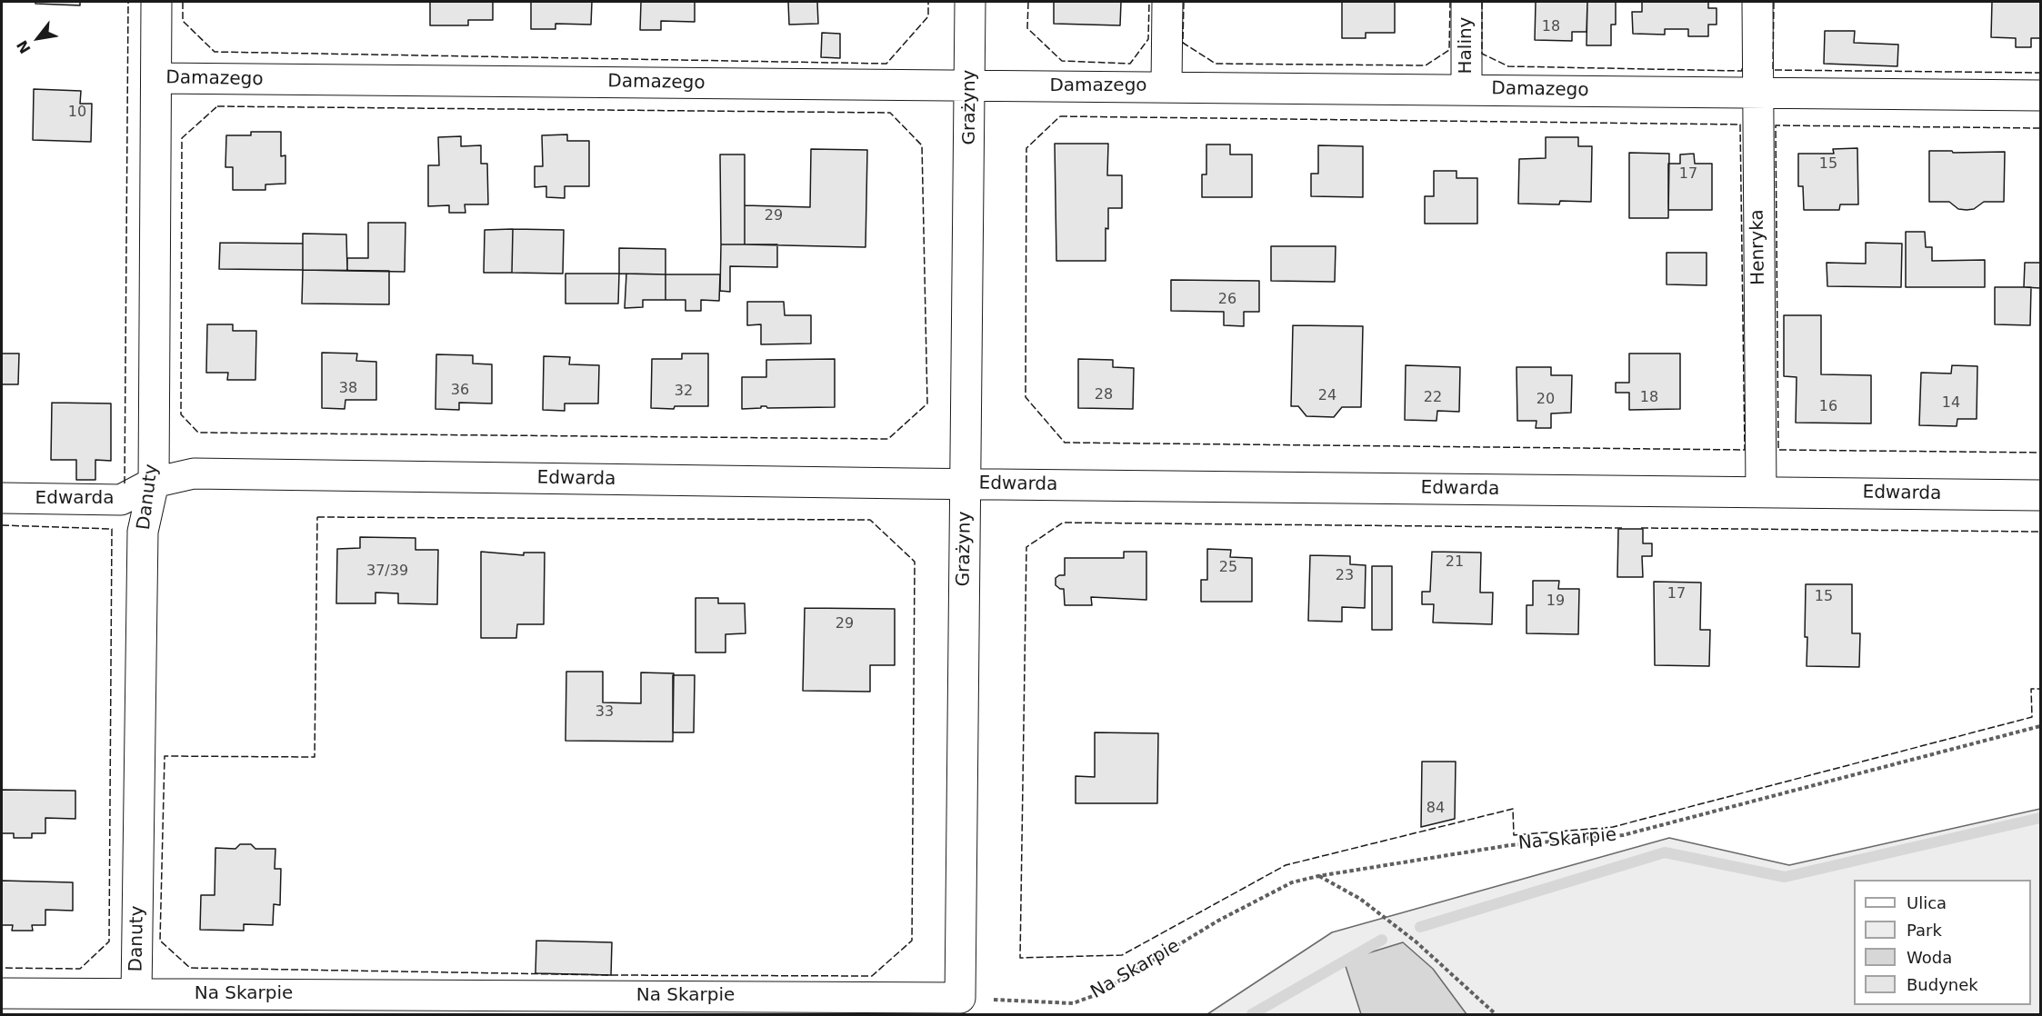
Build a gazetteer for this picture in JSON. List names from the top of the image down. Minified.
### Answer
{"streets":{"street":["Haliny","Damazego","Grażyny","Henryka","Edwarda","Danuty","Na Skarpie"]},"crossings":[["Haliny","Damazego"],["Damazego","Grażyny"],["Damazego","Henryka"],["Damazego","Danuty"],["Grażyny","Edwarda"],["Grażyny","Na Skarpie"],["Henryka","Edwarda"],["Edwarda","Danuty"],["Danuty","Na Skarpie"]],"house_numbers":["18","10","15","17","29","26","38","36","32","28","24","22","18","20","14","16","21","25","37/39","23","17","15","19","29","33","84"],"legend":["Ulica","Park","Woda","Budynek"],"north":"bottom left"}
